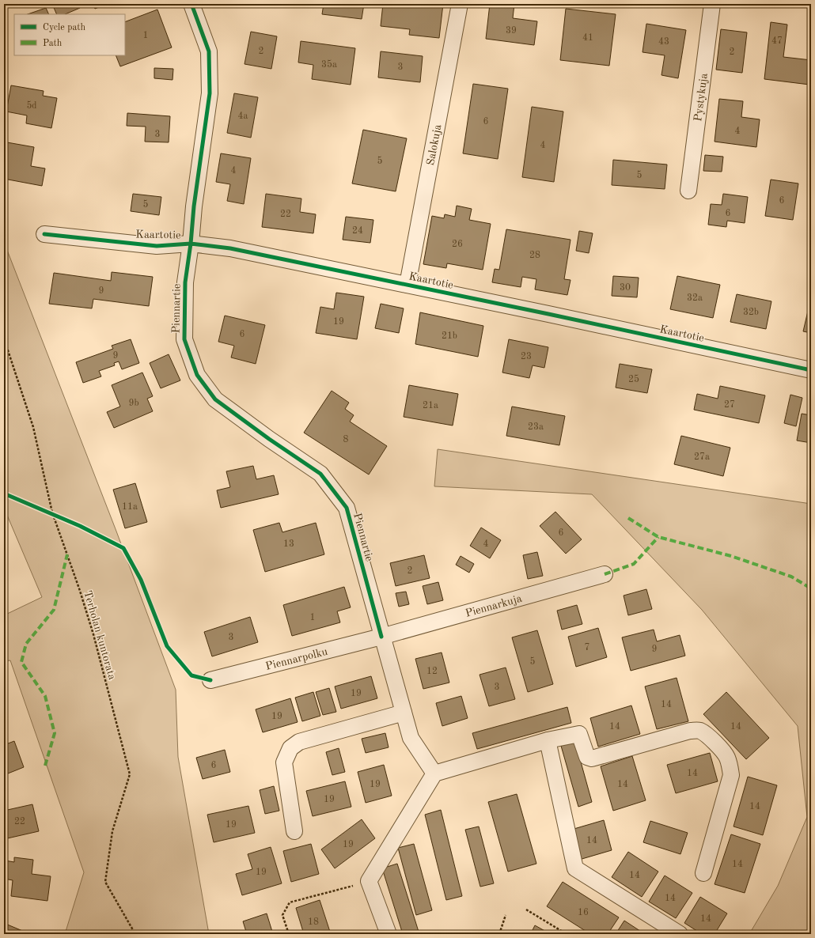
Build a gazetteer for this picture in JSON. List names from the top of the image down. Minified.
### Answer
{"streets":{"street":["Pystykuja","Salokuja","Kaartotie","Piennartie","Piennarkuja","Piennarpolku"],"path":["Terholan kuntorata"]},"crossings":[["Salokuja","Kaartotie"],["Kaartotie","Piennartie"],["Piennartie","Piennarkuja"],["Piennartie","Piennarpolku"],["Piennarkuja","Piennarpolku"]],"house_numbers":["39","1","41","47","43","2","2","35a","3","5d","4a","6","4","3","4","5","4","5","6","5","6","22","24","26","28","30","9","32a","32b","19","6","21b","9","23","25","9b","27","21a","23a","8","27a","11a","6","13","4","2","1","3","7","9","5","12","3","19","14","19","14","14","6","14","19","14","19","14","22","19","14","19","14","19","14","14","16","14","18"],"legend":["Cycle path","Path"]}
